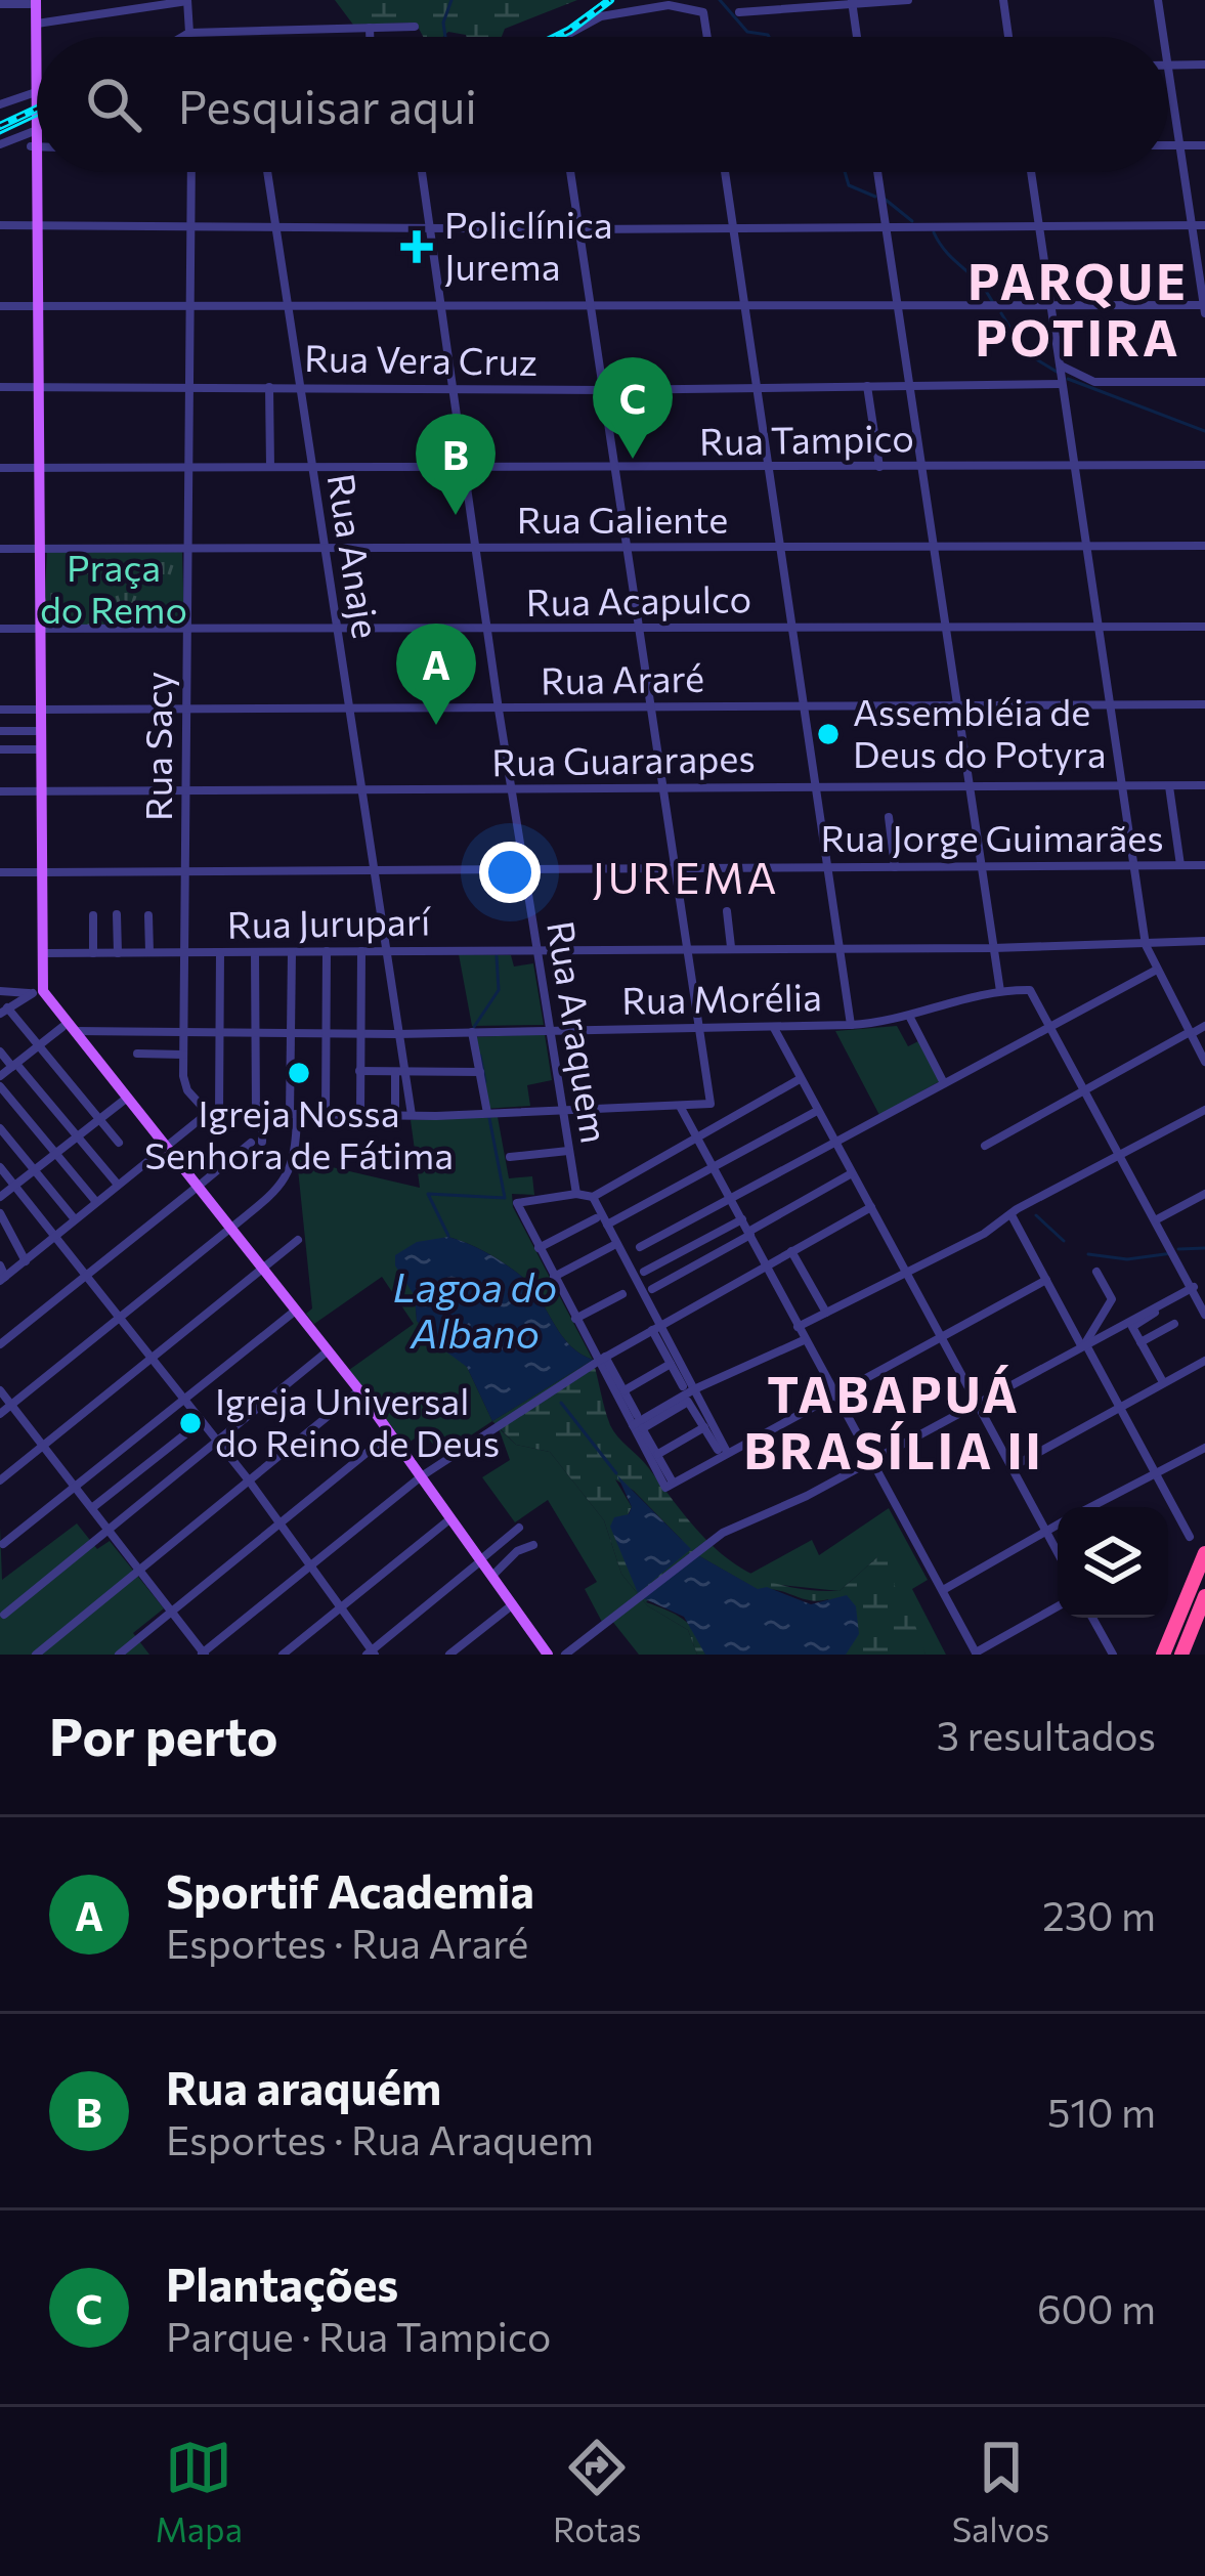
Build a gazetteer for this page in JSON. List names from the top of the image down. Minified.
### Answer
{"streets":{"street":["Rua Vera Cruz","Rua Tampico","Rua Galiente","Rua Anaje","Rua Acapulco","Rua Araré","Rua Sacy","Rua Guararapes","Rua Jorge Guimarães","Rua Juruparí","Rua Morélia","Rua Araquem"]},"crossings":[["Rua Vera Cruz","Rua Anaje"],["Rua Vera Cruz","Rua Sacy"],["Rua Vera Cruz","Rua Araquem"],["Rua Tampico","Rua Anaje"],["Rua Tampico","Rua Sacy"],["Rua Tampico","Rua Araquem"],["Rua Galiente","Rua Anaje"],["Rua Galiente","Rua Sacy"],["Rua Galiente","Rua Araquem"],["Rua Anaje","Rua Acapulco"],["Rua Anaje","Rua Araré"],["Rua Anaje","Rua Guararapes"],["Rua Anaje","Rua Jorge Guimarães"],["Rua Anaje","Rua Juruparí"],["Rua Anaje","Rua Morélia"],["Rua Acapulco","Rua Sacy"],["Rua Acapulco","Rua Araquem"],["Rua Araré","Rua Sacy"],["Rua Araré","Rua Araquem"],["Rua Sacy","Rua Guararapes"],["Rua Sacy","Rua Jorge Guimarães"],["Rua Sacy","Rua Juruparí"],["Rua Sacy","Rua Morélia"],["Rua Guararapes","Rua Araquem"],["Rua Jorge Guimarães","Rua Araquem"],["Rua Juruparí","Rua Araquem"],["Rua Morélia","Rua Araquem"]],"districts":["PARQUE POTIRA","JUREMA","TABAPUÁ BRASÍLIA II"],"water":["Lagoa do Albano"],"parks":["Praça do Remo"],"places":{"health":["Policlínica Jurema"],"other":["Assembléia de Deus do Potyra","Igreja Nossa Senhora de Fátima","Igreja Universal do Reino de Deus"]},"page":{"search":"Pesquisar aqui","pins":["C","B","A"],"heading":["Por perto","3 resultados"],"list":[{"mark":"A","name":"Sportif Academia","note":"Esportes · Rua Araré","value":"230 m"},{"mark":"B","name":"Rua araquém","note":"Esportes · Rua Araquem","value":"510 m"},{"mark":"C","name":"Plantações","note":"Parque · Rua Tampico","value":"600 m"}],"nav":["Mapa","Rotas","Salvos"]}}
